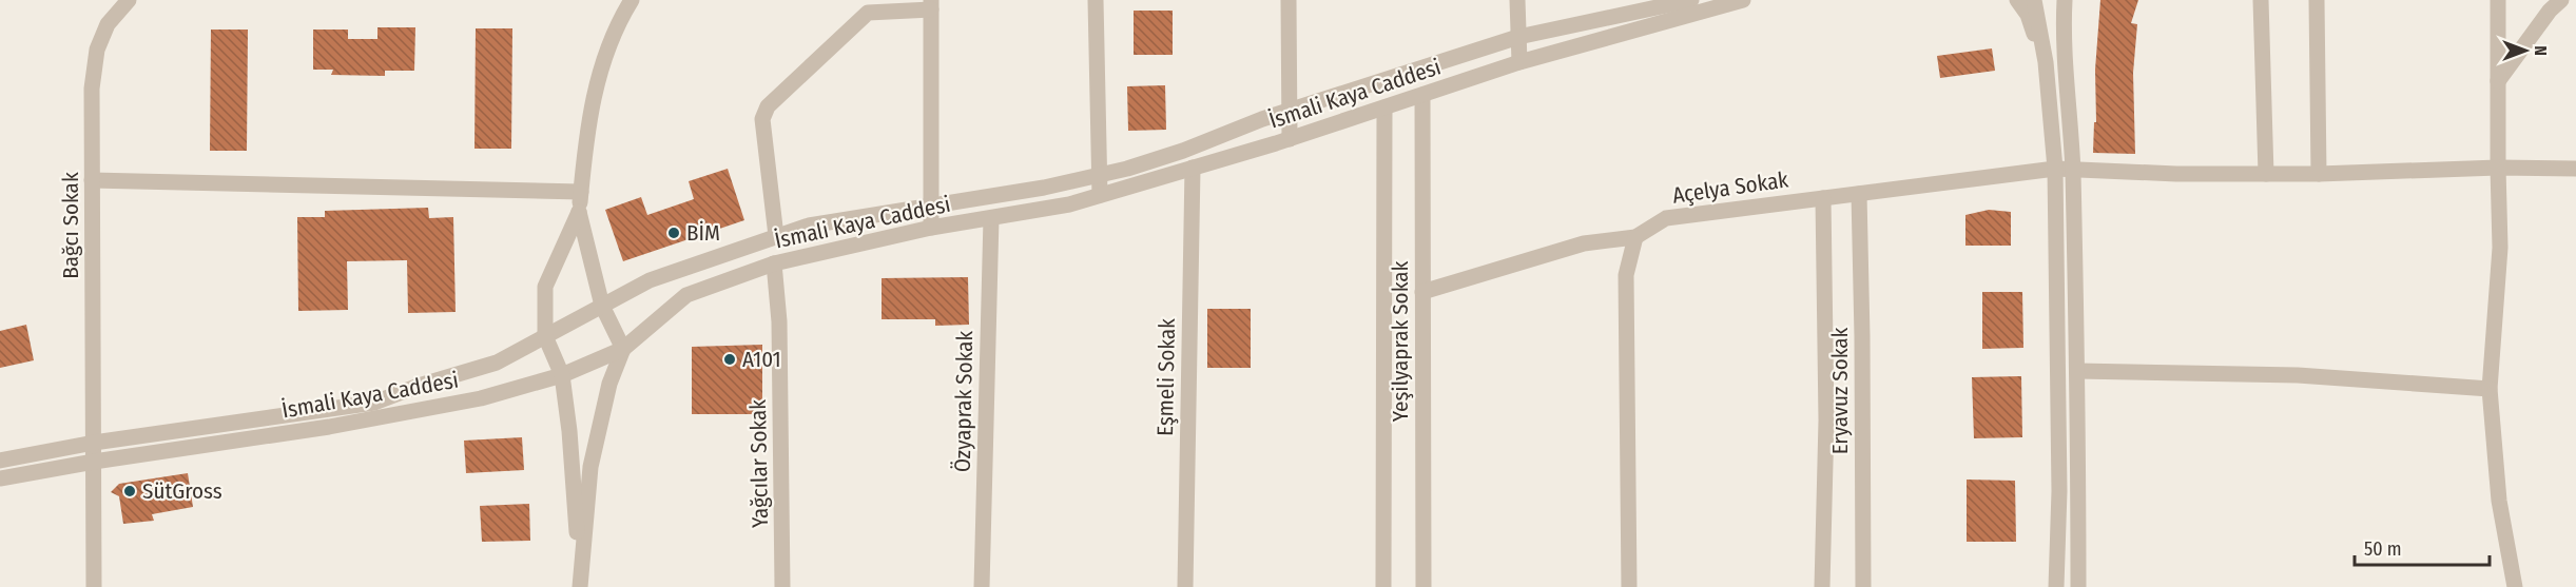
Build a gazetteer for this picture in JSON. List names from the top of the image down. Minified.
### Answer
{"streets":{"street":["İsmali Kaya Caddesi","Açelya Sokak","Bağcı Sokak","Yeşilyaprak Sokak","Eşmeli Sokak","Eryavuz Sokak","Özyaprak Sokak","Yağcılar Sokak"]},"crossings":[["İsmali Kaya Caddesi","Bağcı Sokak"],["İsmali Kaya Caddesi","Yeşilyaprak Sokak"],["İsmali Kaya Caddesi","Eşmeli Sokak"],["İsmali Kaya Caddesi","Özyaprak Sokak"],["İsmali Kaya Caddesi","Yağcılar Sokak"],["Açelya Sokak","Yeşilyaprak Sokak"],["Açelya Sokak","Eryavuz Sokak"]],"places":["BİM","A101","SütGross"],"scale_bar":"50 m","north":"right"}
